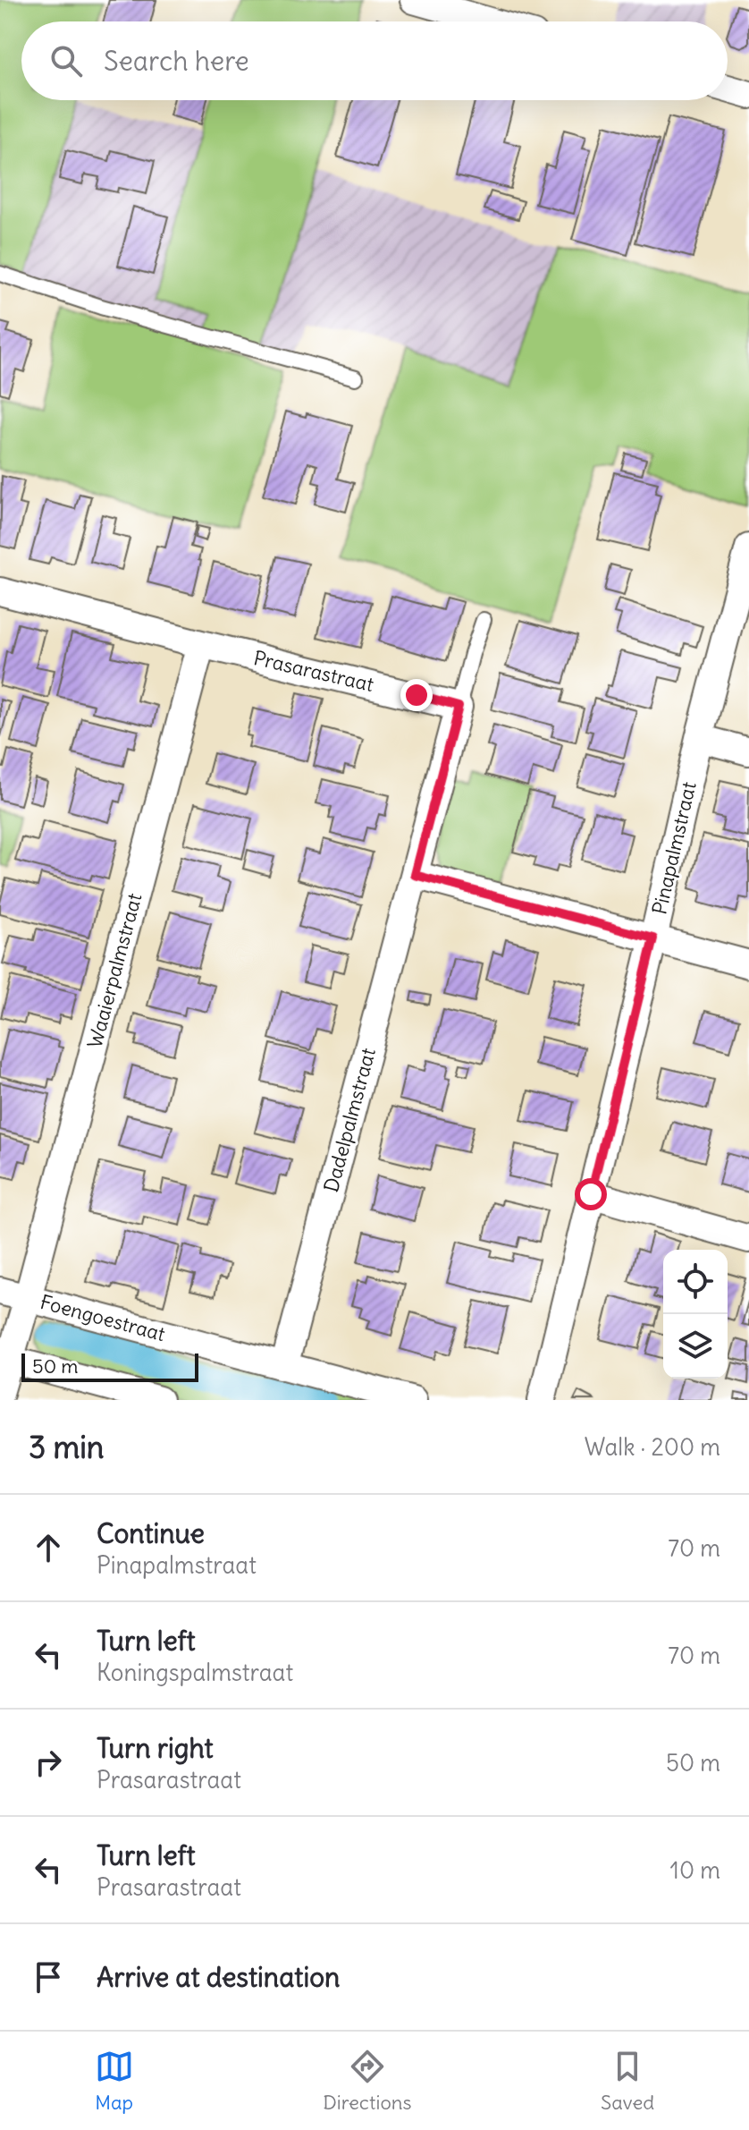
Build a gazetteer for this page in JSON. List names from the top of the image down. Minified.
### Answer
{"streets":{"street":["Prasarastraat","Pinapalmstraat","Waaierpalmstraat","Dadelpalmstraat","Foengoestraat"]},"crossings":[["Prasarastraat","Waaierpalmstraat"],["Waaierpalmstraat","Foengoestraat"],["Dadelpalmstraat","Foengoestraat"]],"scale_bar":"50 m","page":{"search":"Search here","scale":"50 m","heading":["3 min","Walk · 200 m"],"list":[["Continue","Pinapalmstraat","70 m"],["Turn left","Koningspalmstraat","70 m"],["Turn right","Prasarastraat","50 m"],["Turn left","Prasarastraat","10 m"],"Arrive at destination"],"nav":["Map","Directions","Saved"]}}
